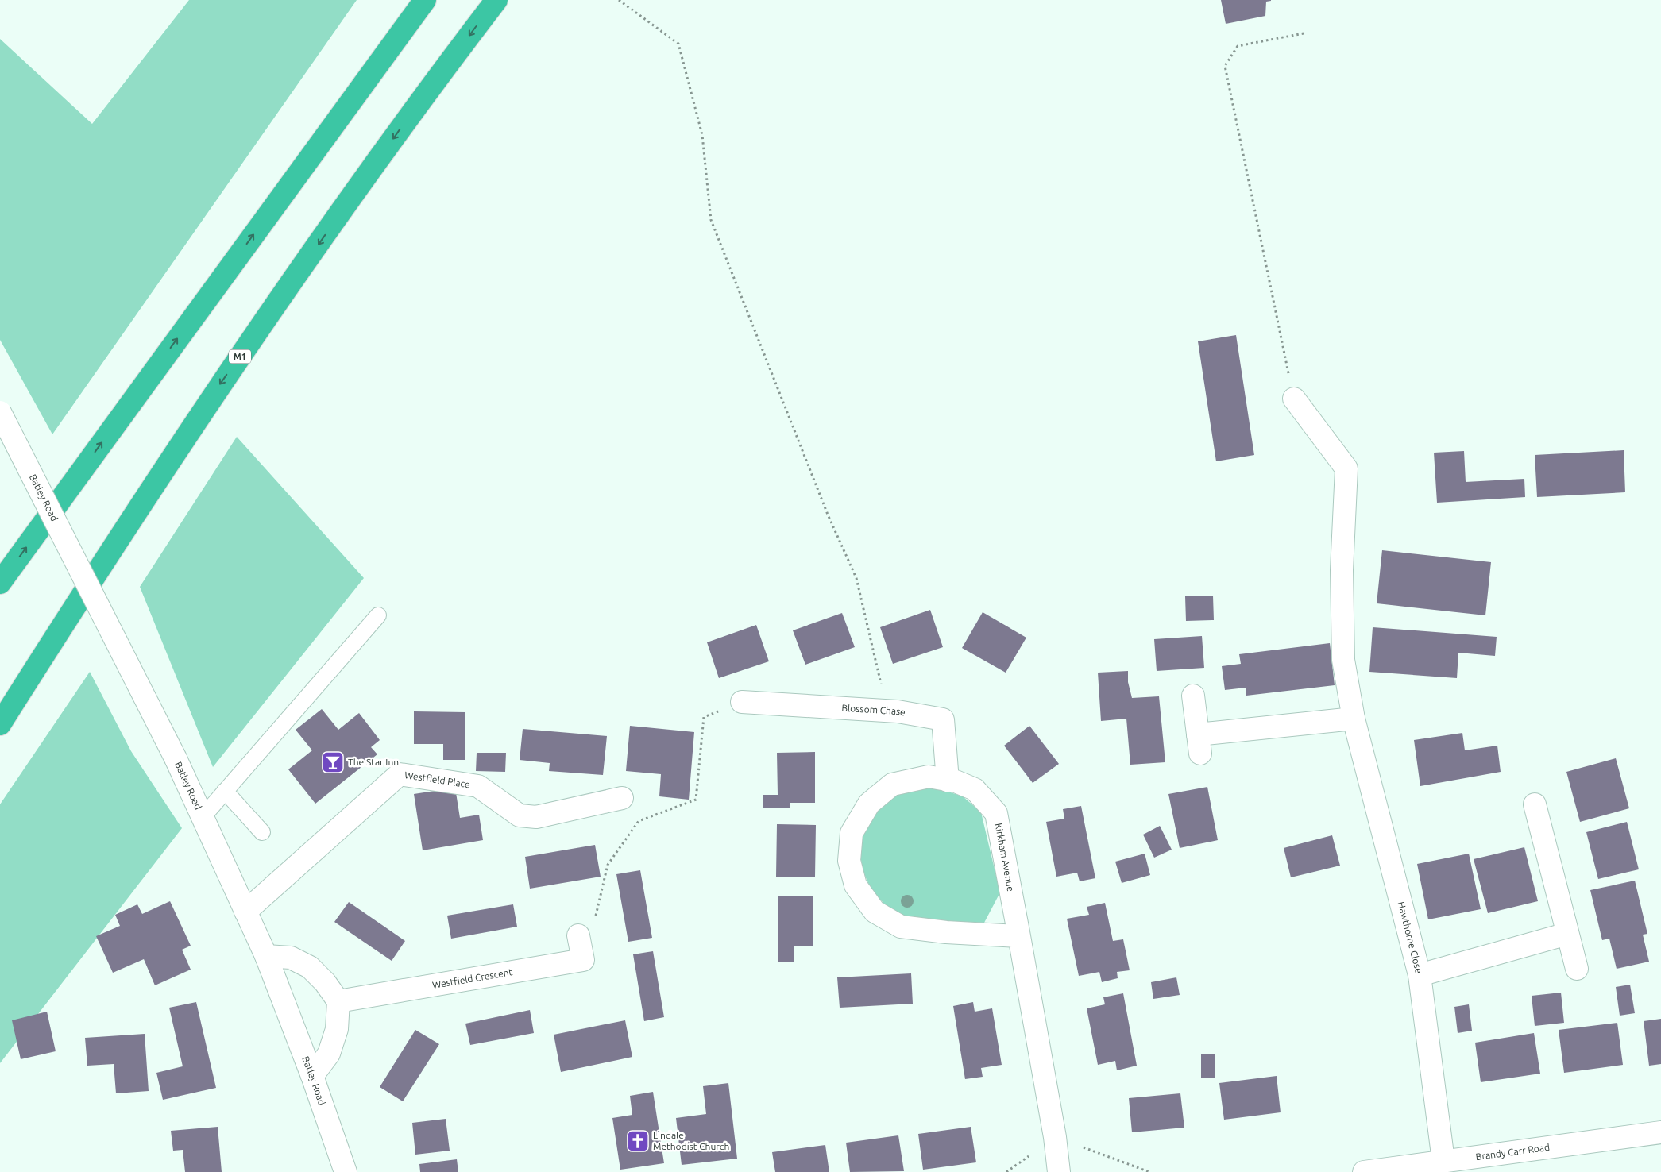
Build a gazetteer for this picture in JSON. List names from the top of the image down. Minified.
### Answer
{"streets":{"highway":["M1"],"street":["Batley Road","Blossom Chase","Westfield Place","Kirkham Avenue","Hawthorne Close","Westfield Crescent","Brandy Carr Road"]},"crossings":[["Batley Road","Westfield Place"],["Blossom Chase","Kirkham Avenue"],["Hawthorne Close","Brandy Carr Road"]],"places":{"bar":["The Star Inn"],"church":["Lindale Methodist Church"]}}
